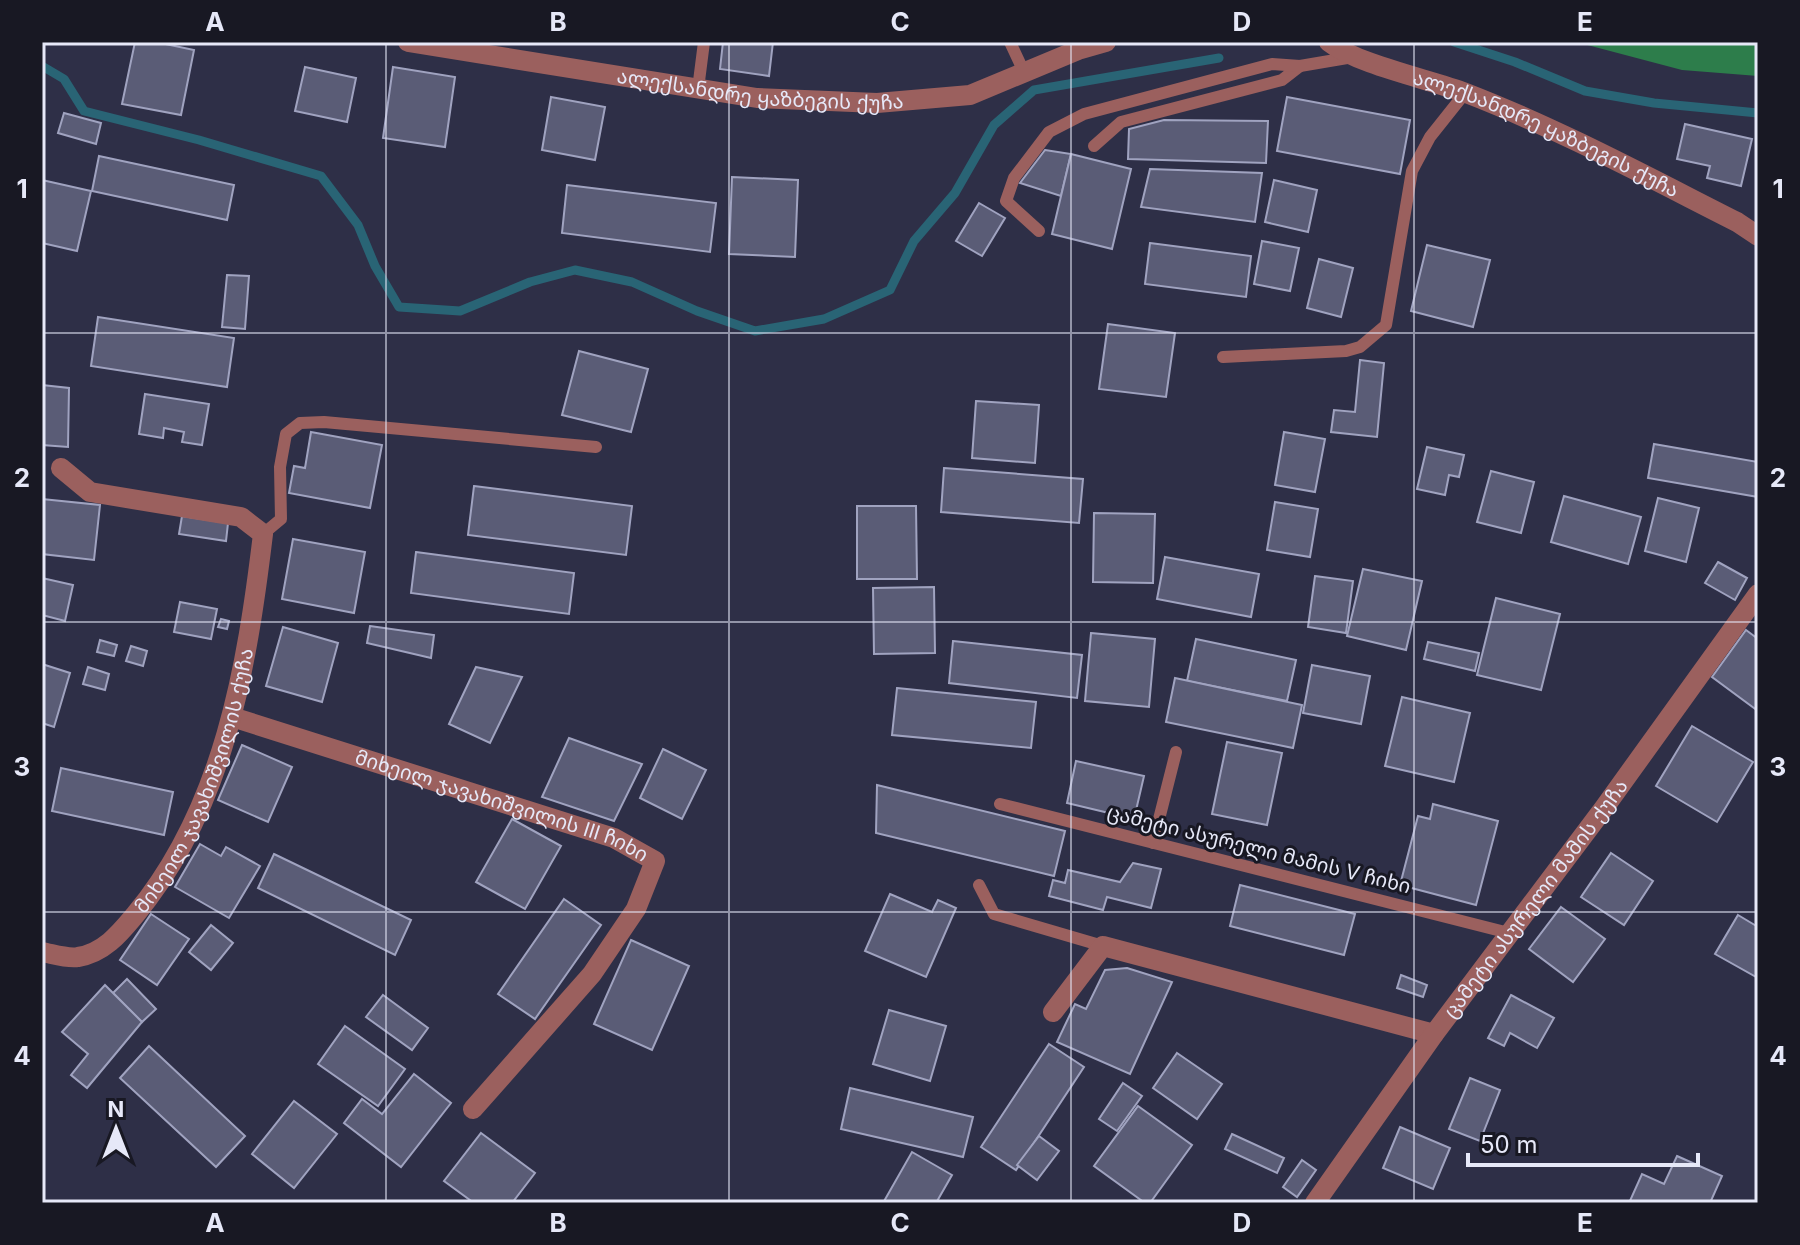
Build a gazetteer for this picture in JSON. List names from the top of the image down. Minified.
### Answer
{"streets":{"street":["ალექსანდრე ყაზბეგის ქუჩა","მიხეილ ჯავახიშვილის ქუჩა","მიხეილ ჯავახიშვილის III ჩიხი","ცამეტი ასურელი მამის ქუჩა"],"lane":["ცამეტი ასურელი მამის V ჩიხი"]},"crossings":[["მიხეილ ჯავახიშვილის ქუჩა","მიხეილ ჯავახიშვილის III ჩიხი"],["ცამეტი ასურელი მამის V ჩიხი","ცამეტი ასურელი მამის ქუჩა"]],"scale_bar":"50 m","north":"top","grid":{"columns":["A","B","C","D","E"],"rows":["1","2","3","4"]}}
